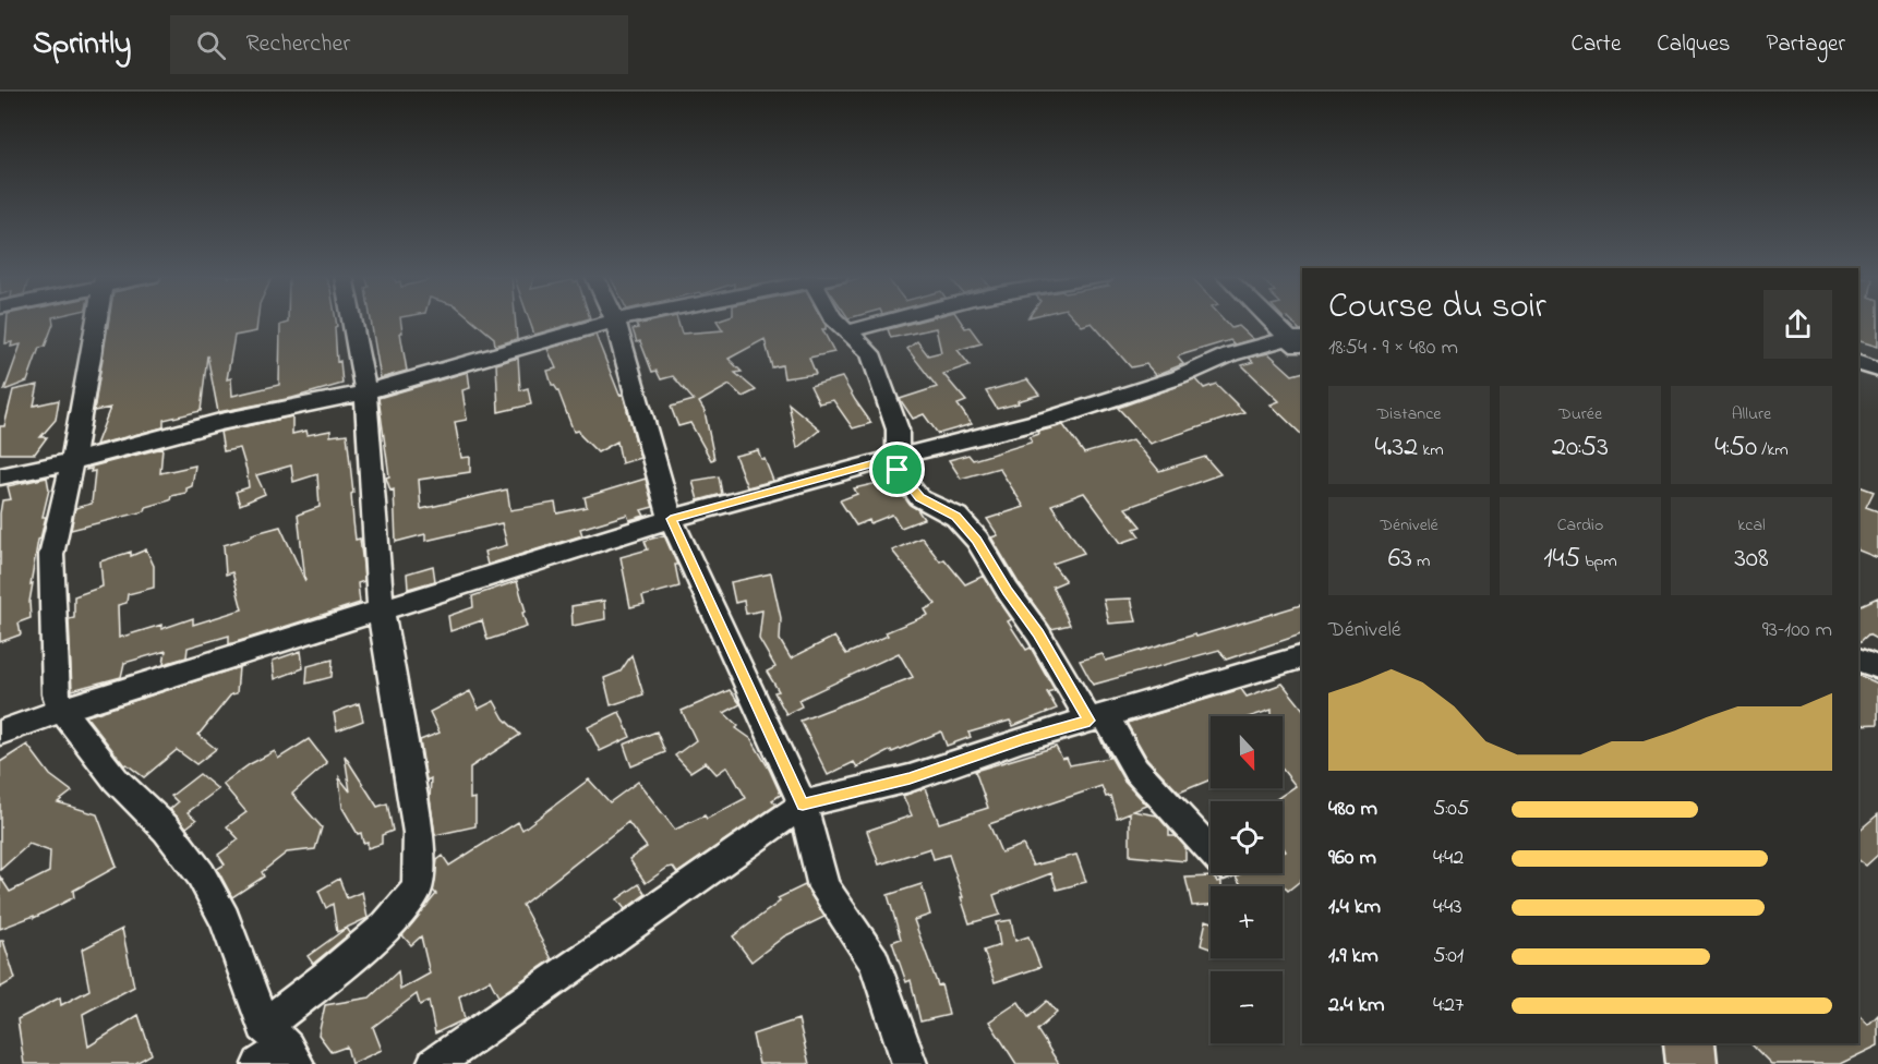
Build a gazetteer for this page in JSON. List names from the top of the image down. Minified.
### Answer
{"north":"bottom","page":{"header":"Sprintly","search":"Rechercher","nav":["Carte","Calques","Partager"],"heading":["Course du soir","18:54 · 9 × 480 m"],"stats":[["Distance","4.32 km"],["Durée","20:53"],["Allure","4:50 /km"],["Dénivelé","63 m"],["Cardio","145 bpm"],["kcal","308"]],"chart":["Dénivelé","93–100 m"],"map_buttons":["+","−"],"list":[{"name":"480 m","note":"5:05"},{"name":"960 m","note":"4:42"},{"name":"1.4 km","note":"4:43"},{"name":"1.9 km","note":"5:01"},{"name":"2.4 km","note":"4:27"}]}}
